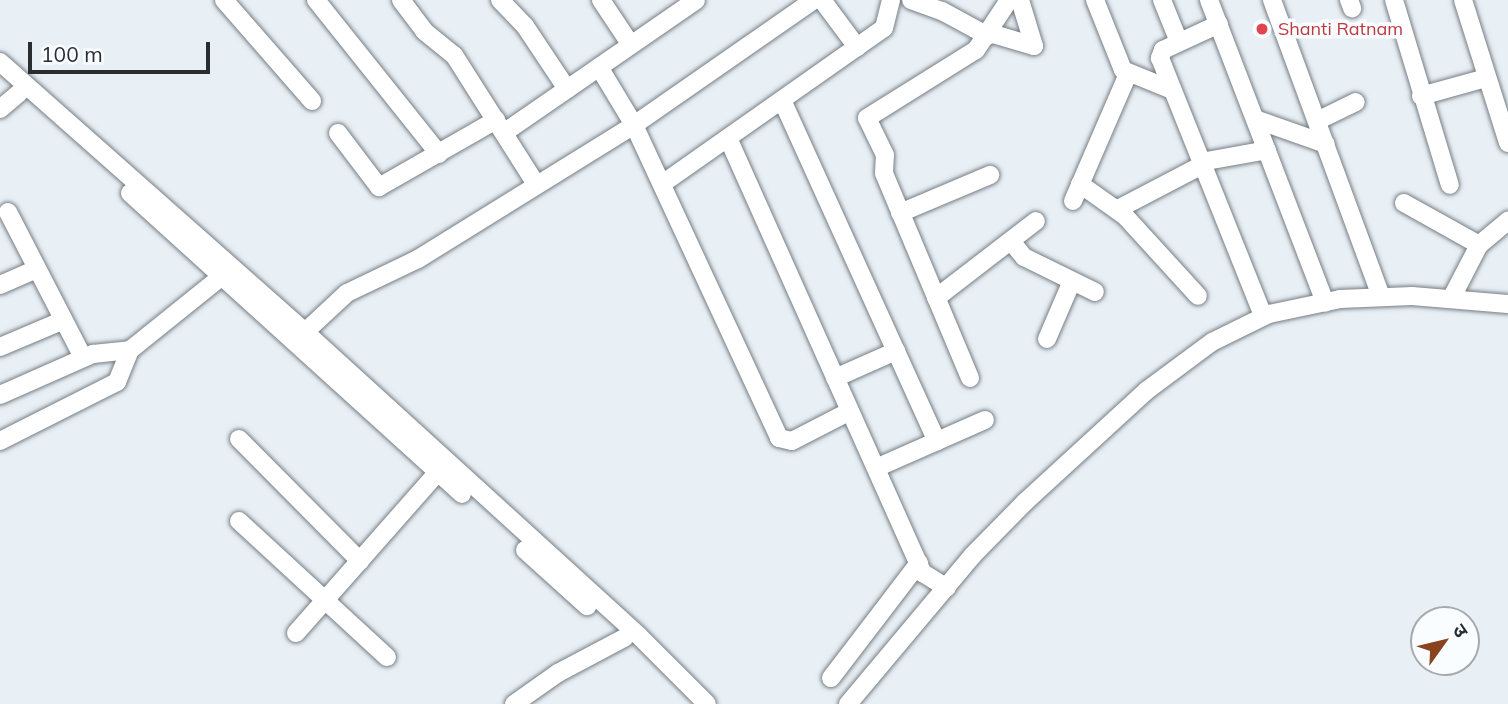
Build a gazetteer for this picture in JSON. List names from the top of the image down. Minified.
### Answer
{"places":["Shanti Ratnam"],"scale_bar":"100 m","north":"top right"}
